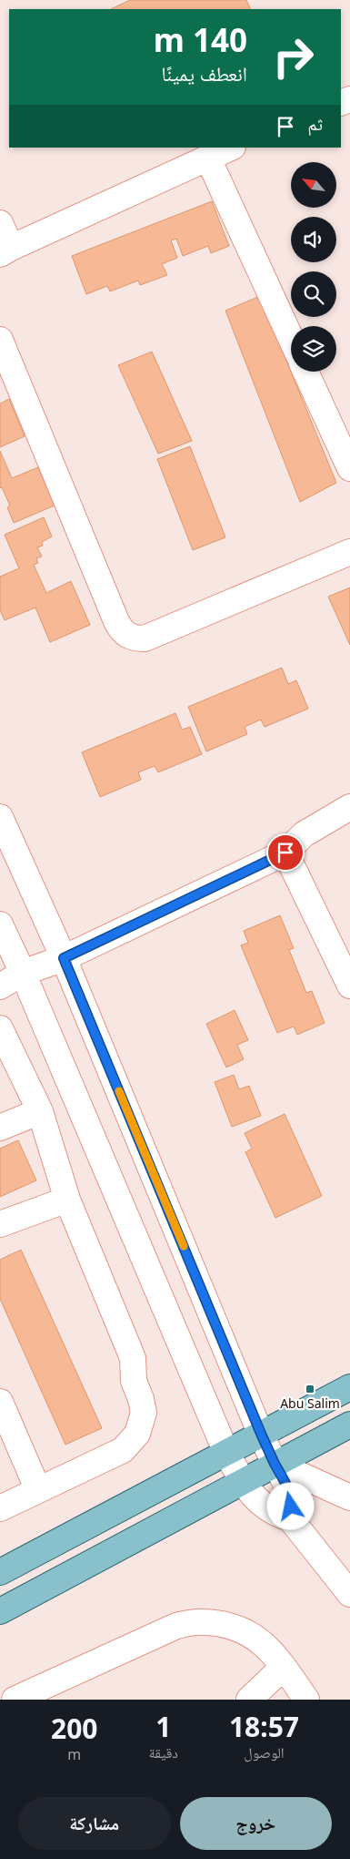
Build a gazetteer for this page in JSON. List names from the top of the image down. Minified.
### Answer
{"places":{"transit":["Abu Salim"]},"north":"top left","page":{"turn":["140 m","انعطف يمينًا"],"then":"ثم","eta":["18:57","الوصول","1","دقيقة","200","m"],"buttons":["خروج","مشاركة"]}}
